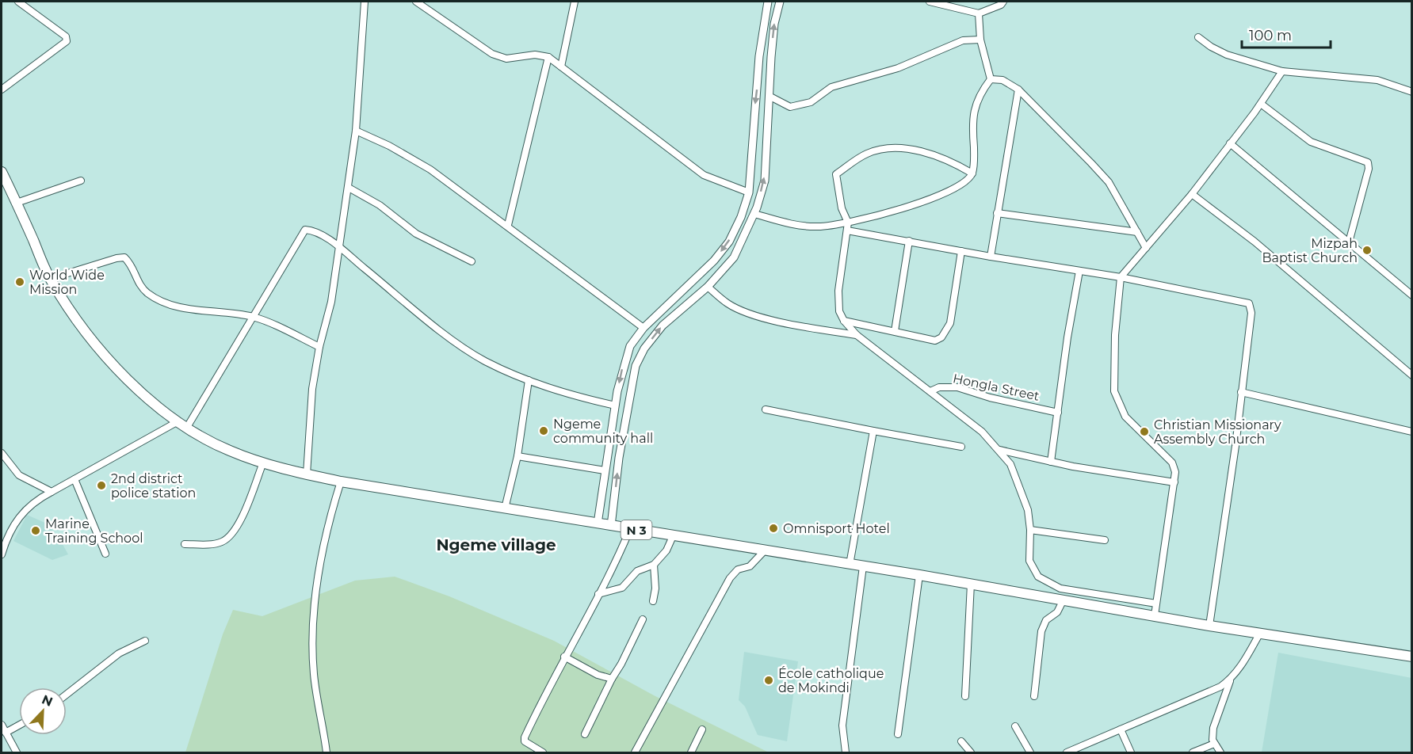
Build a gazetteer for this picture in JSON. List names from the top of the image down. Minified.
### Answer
{"streets":{"highway":["N 3"],"street":["Hongla Street"]},"districts":["Ngeme village"],"places":["Mizpah Baptist Church","World Wide Mission","Ngeme community hall","Christian Missionary Assembly Church","2nd district police station","Omnisport Hotel","Marine Training School","École catholique de Mokindi"],"scale_bar":"100 m","north":"top right"}
